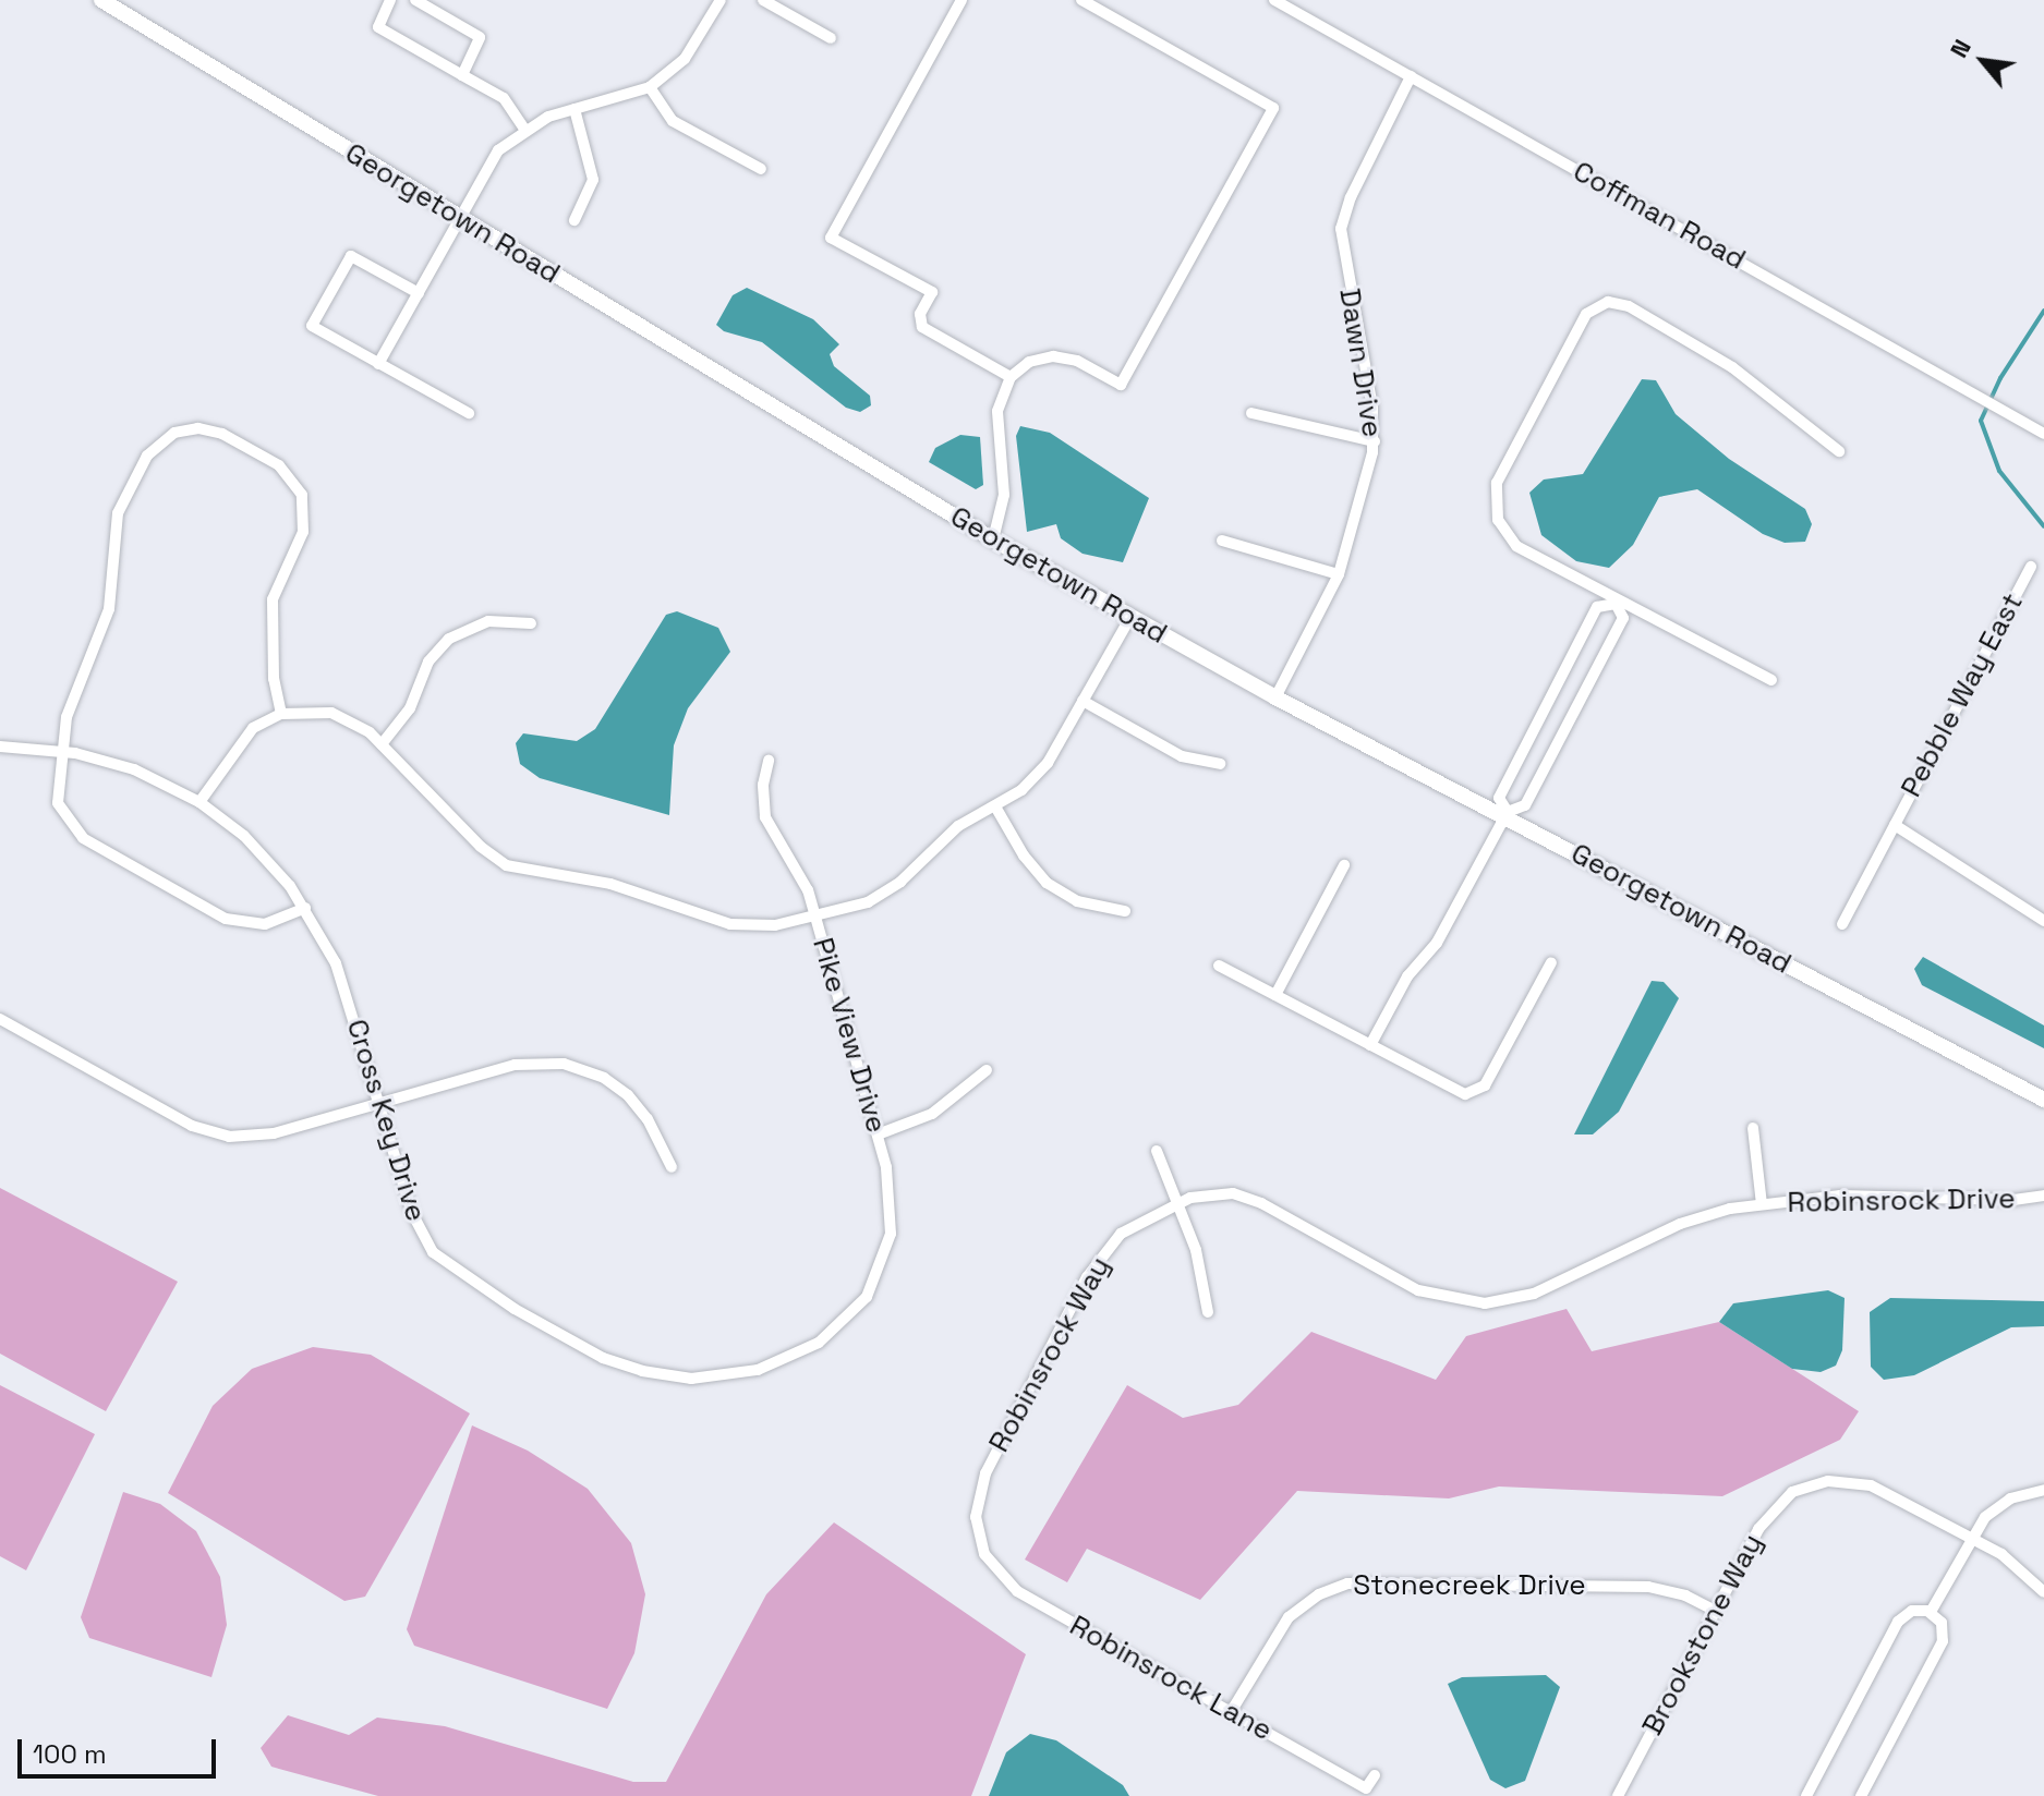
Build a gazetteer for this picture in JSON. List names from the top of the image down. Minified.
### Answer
{"streets":{"main road":["Georgetown Road"],"street":["Coffman Road","Dawn Drive","Pebble Way East","Pike View Drive","Cross Key Drive","Robinsrock Drive","Robinsrock Way","Stonecreek Drive","Brookstone Way","Robinsrock Lane"]},"crossings":[["Georgetown Road","Dawn Drive"],["Georgetown Road","Pike View Drive"],["Coffman Road","Dawn Drive"],["Pike View Drive","Cross Key Drive"],["Robinsrock Drive","Robinsrock Way"],["Robinsrock Way","Robinsrock Lane"],["Stonecreek Drive","Brookstone Way"],["Stonecreek Drive","Robinsrock Lane"]],"scale_bar":"100 m","north":"top left"}
